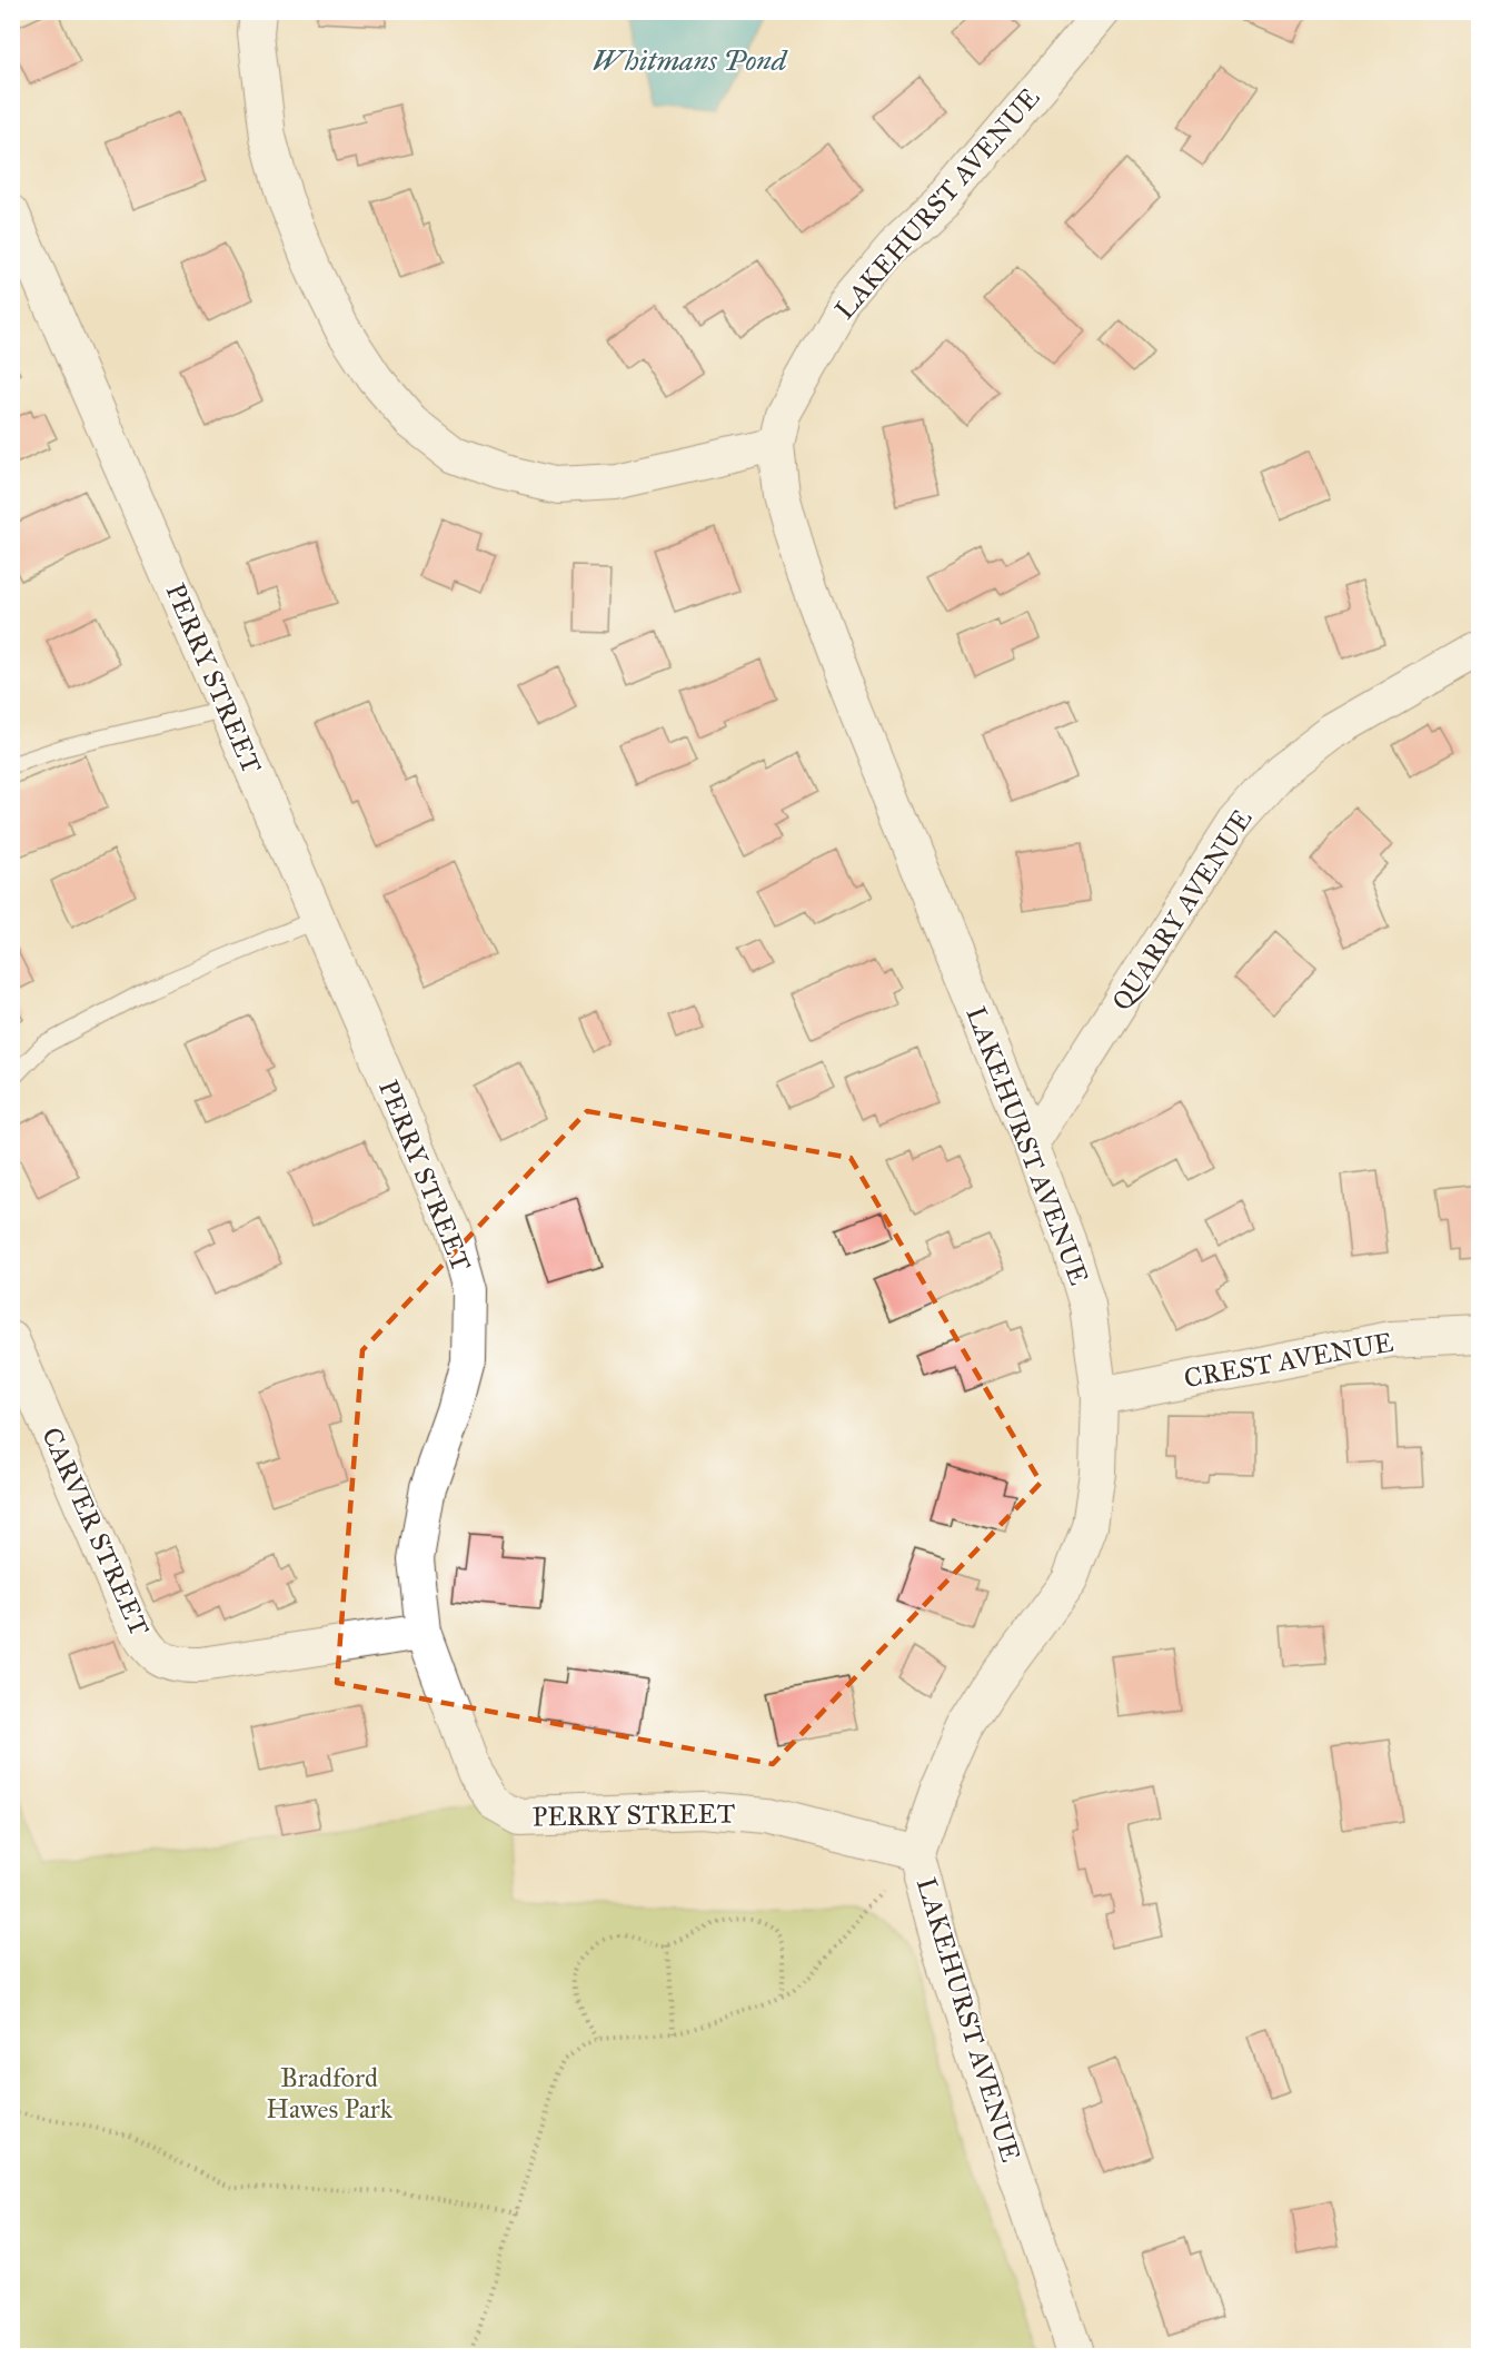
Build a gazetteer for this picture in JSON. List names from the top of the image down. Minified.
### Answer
{"streets":{"street":["LAKEHURST AVENUE","PERRY STREET","QUARRY AVENUE","CREST AVENUE","CARVER STREET"]},"crossings":[["LAKEHURST AVENUE","PERRY STREET"],["LAKEHURST AVENUE","QUARRY AVENUE"],["LAKEHURST AVENUE","CREST AVENUE"],["PERRY STREET","CARVER STREET"]],"water":["Whitmans Pond"],"parks":["Bradford Hawes Park"]}
